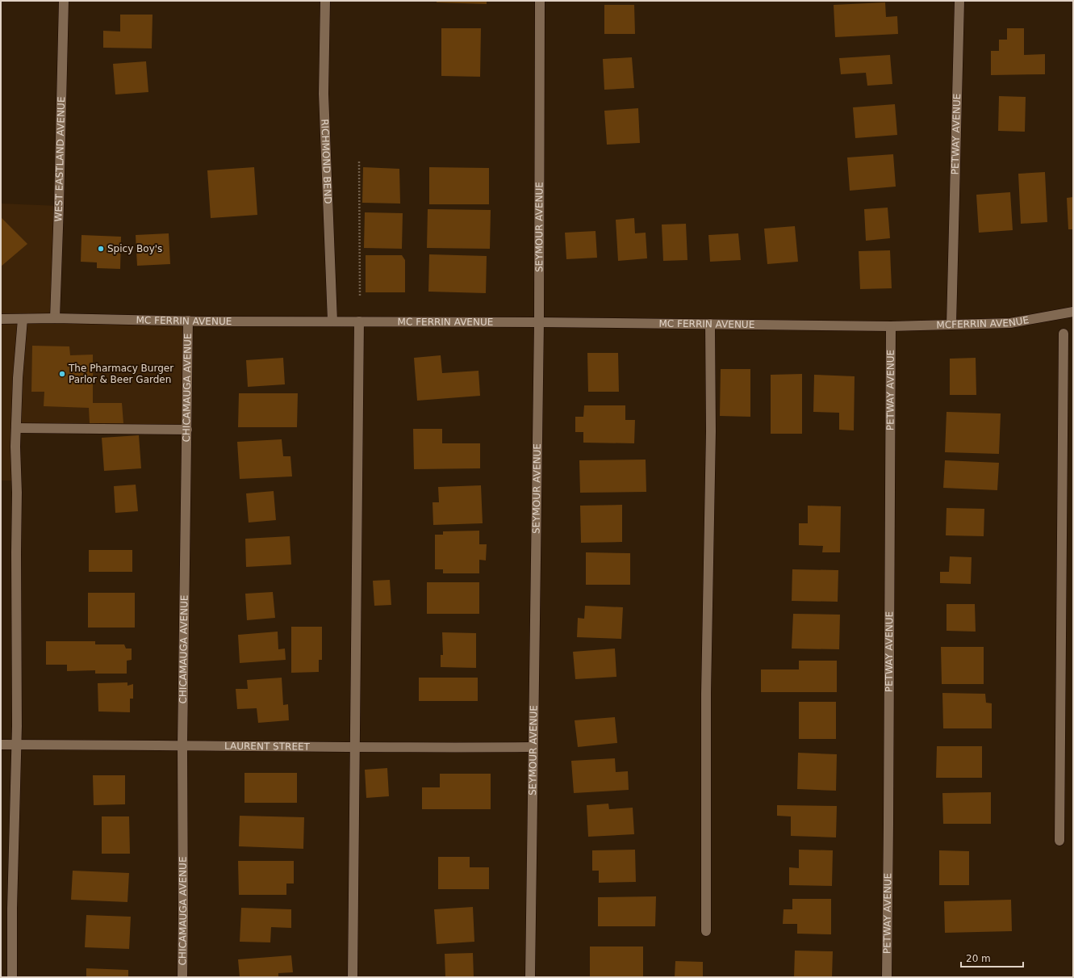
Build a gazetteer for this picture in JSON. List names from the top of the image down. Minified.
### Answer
{"streets":{"street":["PETWAY AVENUE","WEST EASTLAND AVENUE","RICHMOND BEND","SEYMOUR AVENUE","MC FERRIN AVENUE","MCFERRIN AVENUE","CHICAMAUGA AVENUE","LAURENT STREET"]},"crossings":[["PETWAY AVENUE","MC FERRIN AVENUE"],["PETWAY AVENUE","MCFERRIN AVENUE"],["WEST EASTLAND AVENUE","MC FERRIN AVENUE"],["RICHMOND BEND","MC FERRIN AVENUE"],["SEYMOUR AVENUE","MC FERRIN AVENUE"],["SEYMOUR AVENUE","LAURENT STREET"],["MC FERRIN AVENUE","MCFERRIN AVENUE"],["MC FERRIN AVENUE","CHICAMAUGA AVENUE"],["CHICAMAUGA AVENUE","LAURENT STREET"]],"places":["Spicy Boy's","The Pharmacy Burger Parlor & Beer Garden"],"scale_bar":"20 m"}
